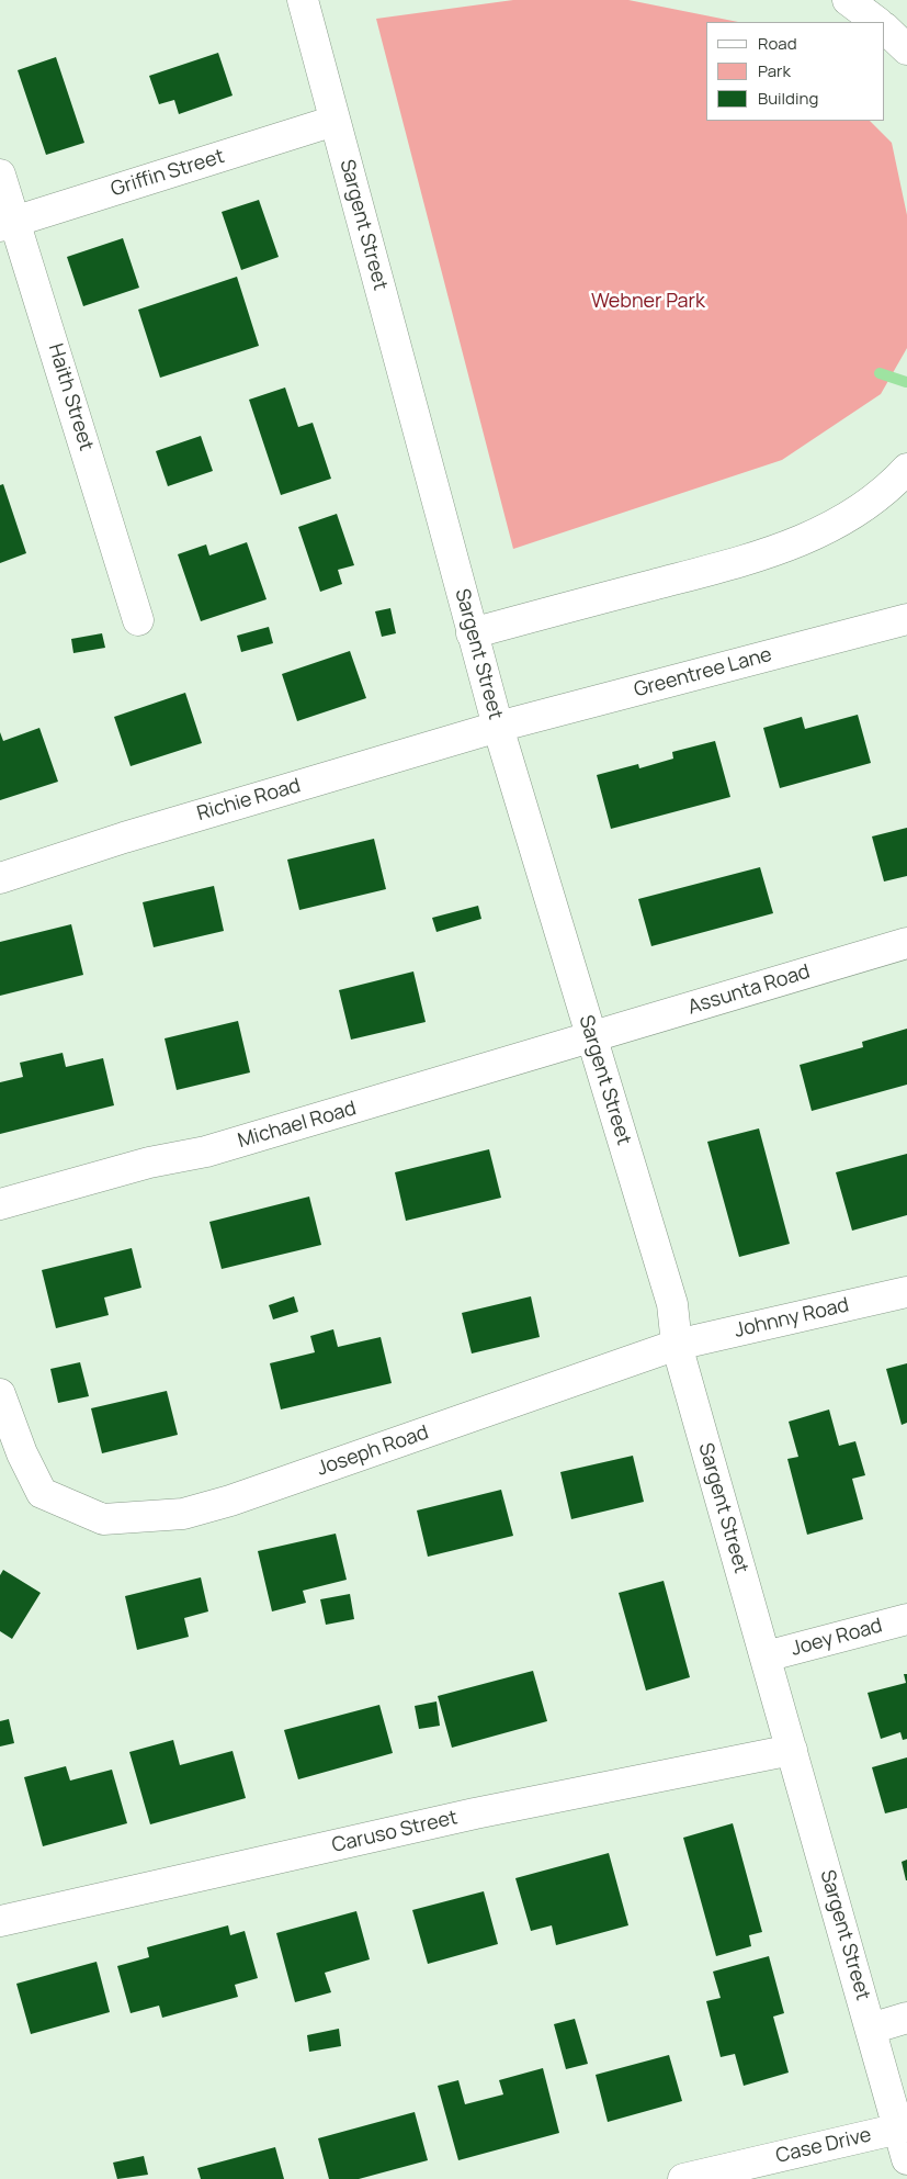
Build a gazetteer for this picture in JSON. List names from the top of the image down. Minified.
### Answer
{"streets":{"main road":["Griffin Street","Sargent Street","Haith Street","Greentree Lane","Richie Road","Assunta Road","Michael Road","Johnny Road","Joseph Road","Joey Road","Caruso Street","Case Drive"]},"crossings":[["Griffin Street","Sargent Street"],["Griffin Street","Haith Street"],["Sargent Street","Greentree Lane"],["Sargent Street","Richie Road"],["Sargent Street","Assunta Road"],["Sargent Street","Michael Road"],["Sargent Street","Johnny Road"],["Sargent Street","Joseph Road"],["Sargent Street","Joey Road"],["Sargent Street","Caruso Street"],["Sargent Street","Case Drive"],["Greentree Lane","Richie Road"],["Assunta Road","Michael Road"],["Johnny Road","Joseph Road"]],"parks":["Webner Park"],"legend":["Road","Park","Building"]}
